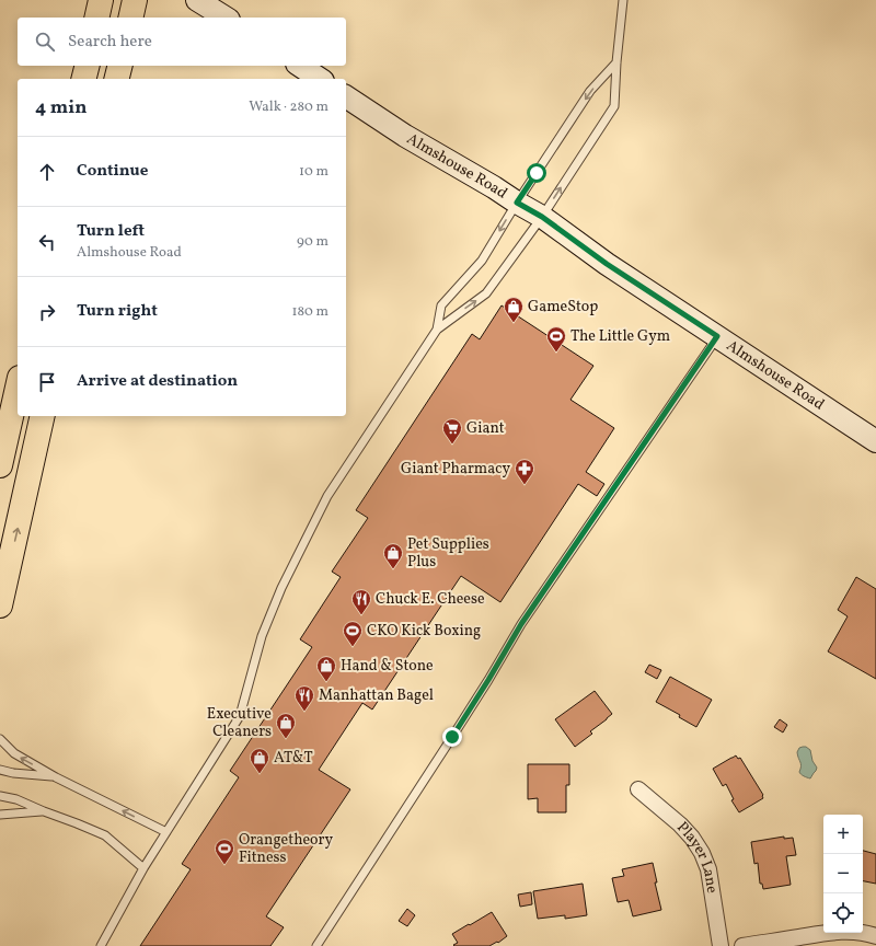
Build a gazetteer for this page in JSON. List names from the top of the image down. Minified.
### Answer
{"streets":{"main road":["Almshouse Road"],"street":["Player Lane"]},"places":{"shop":["GameStop","Pet Supplies Plus","Hand & Stone","Executive Cleaners","AT&T"],"sports":["The Little Gym","CKO Kick Boxing","Orangetheory Fitness"],"supermarket":["Giant"],"pharmacy":["Giant Pharmacy"],"restaurant":["Chuck E. Cheese","Manhattan Bagel"]},"page":{"search":"Search here","heading":["4 min","Walk · 280 m"],"list":[["Continue","10 m"],["Turn left","Almshouse Road","90 m"],["Turn right","180 m"],"Arrive at destination"],"map_buttons":["+","−"]}}
